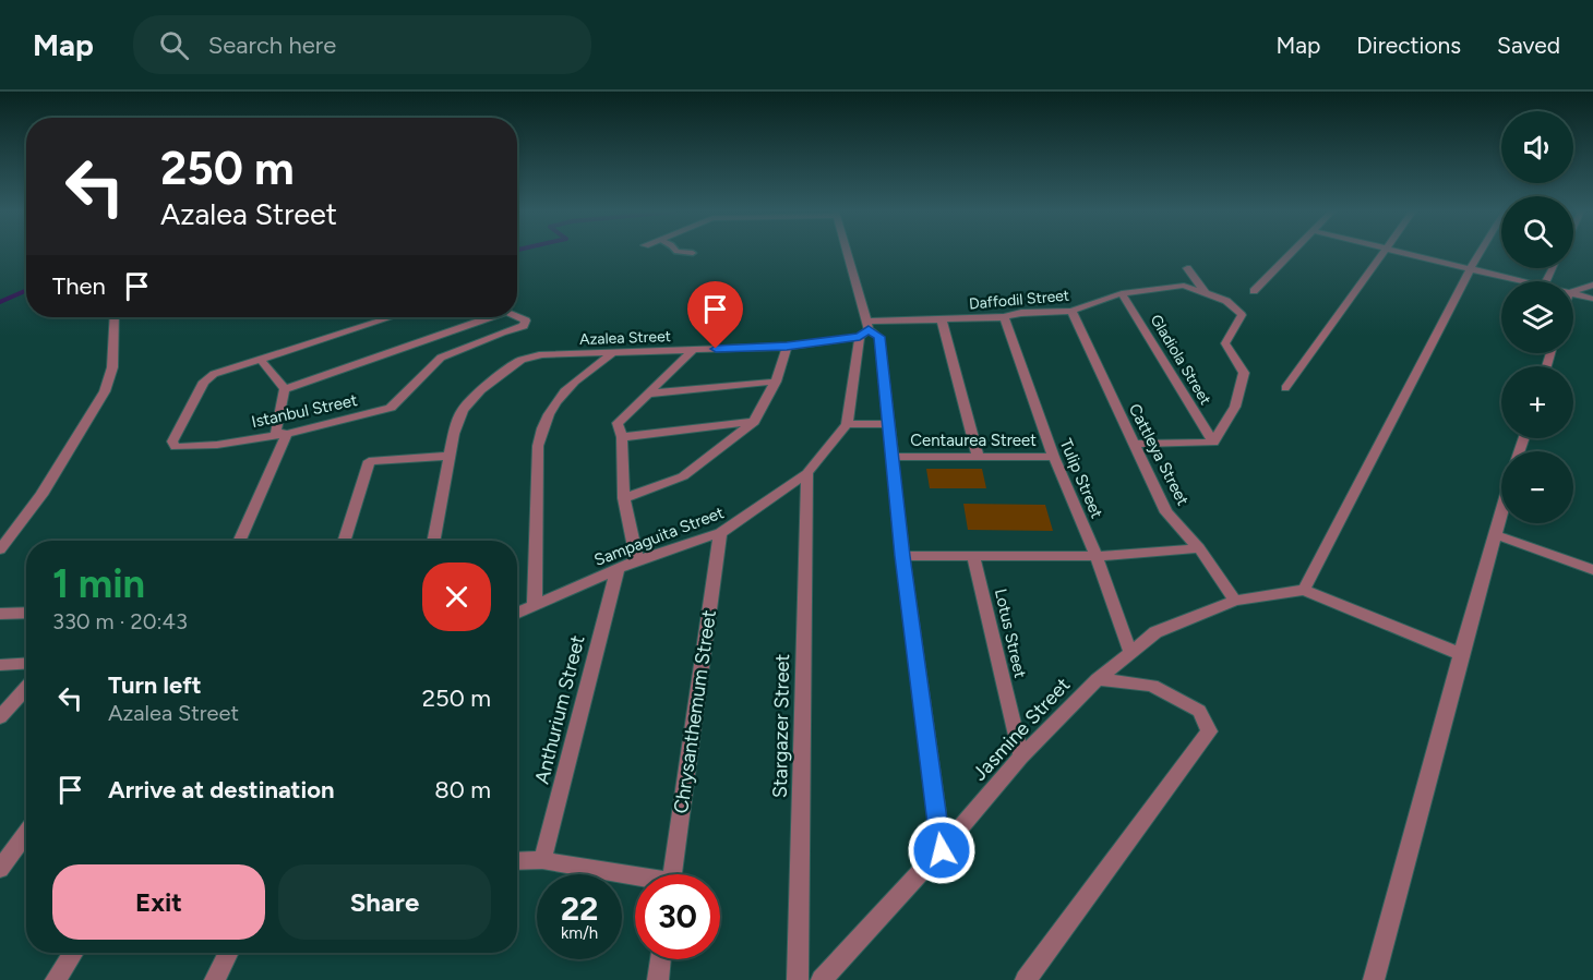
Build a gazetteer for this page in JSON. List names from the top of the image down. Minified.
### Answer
{"streets":{"street":["Daffodil Street","Azalea Street","Gladiola Street","Istanbul Street","Centaurea Street","Cattleya Street","Tulip Street","Sampaguita Street","Lotus Street","Anthurium Street","Chrysanthemum Street","Stargazer Street","Jasmine Street"]},"crossings":[["Daffodil Street","Azalea Street"],["Daffodil Street","Gladiola Street"],["Daffodil Street","Cattleya Street"],["Daffodil Street","Tulip Street"],["Centaurea Street","Tulip Street"],["Cattleya Street","Jasmine Street"],["Tulip Street","Jasmine Street"],["Sampaguita Street","Anthurium Street"],["Sampaguita Street","Chrysanthemum Street"],["Sampaguita Street","Stargazer Street"],["Lotus Street","Jasmine Street"]],"page":{"header":"Map","search":"Search here","nav":["Map","Directions","Saved"],"map_buttons":["+","−"],"turn":["250 m","Azalea Street"],"then":"Then","heading":["1 min","330 m · 20:43"],"list":[{"name":"Turn left","note":"Azalea Street","value":"250 m"},{"name":"Arrive at destination","value":"80 m"}],"buttons":["Exit","Share"],"speed":"22 km/h","limit":"30"}}
